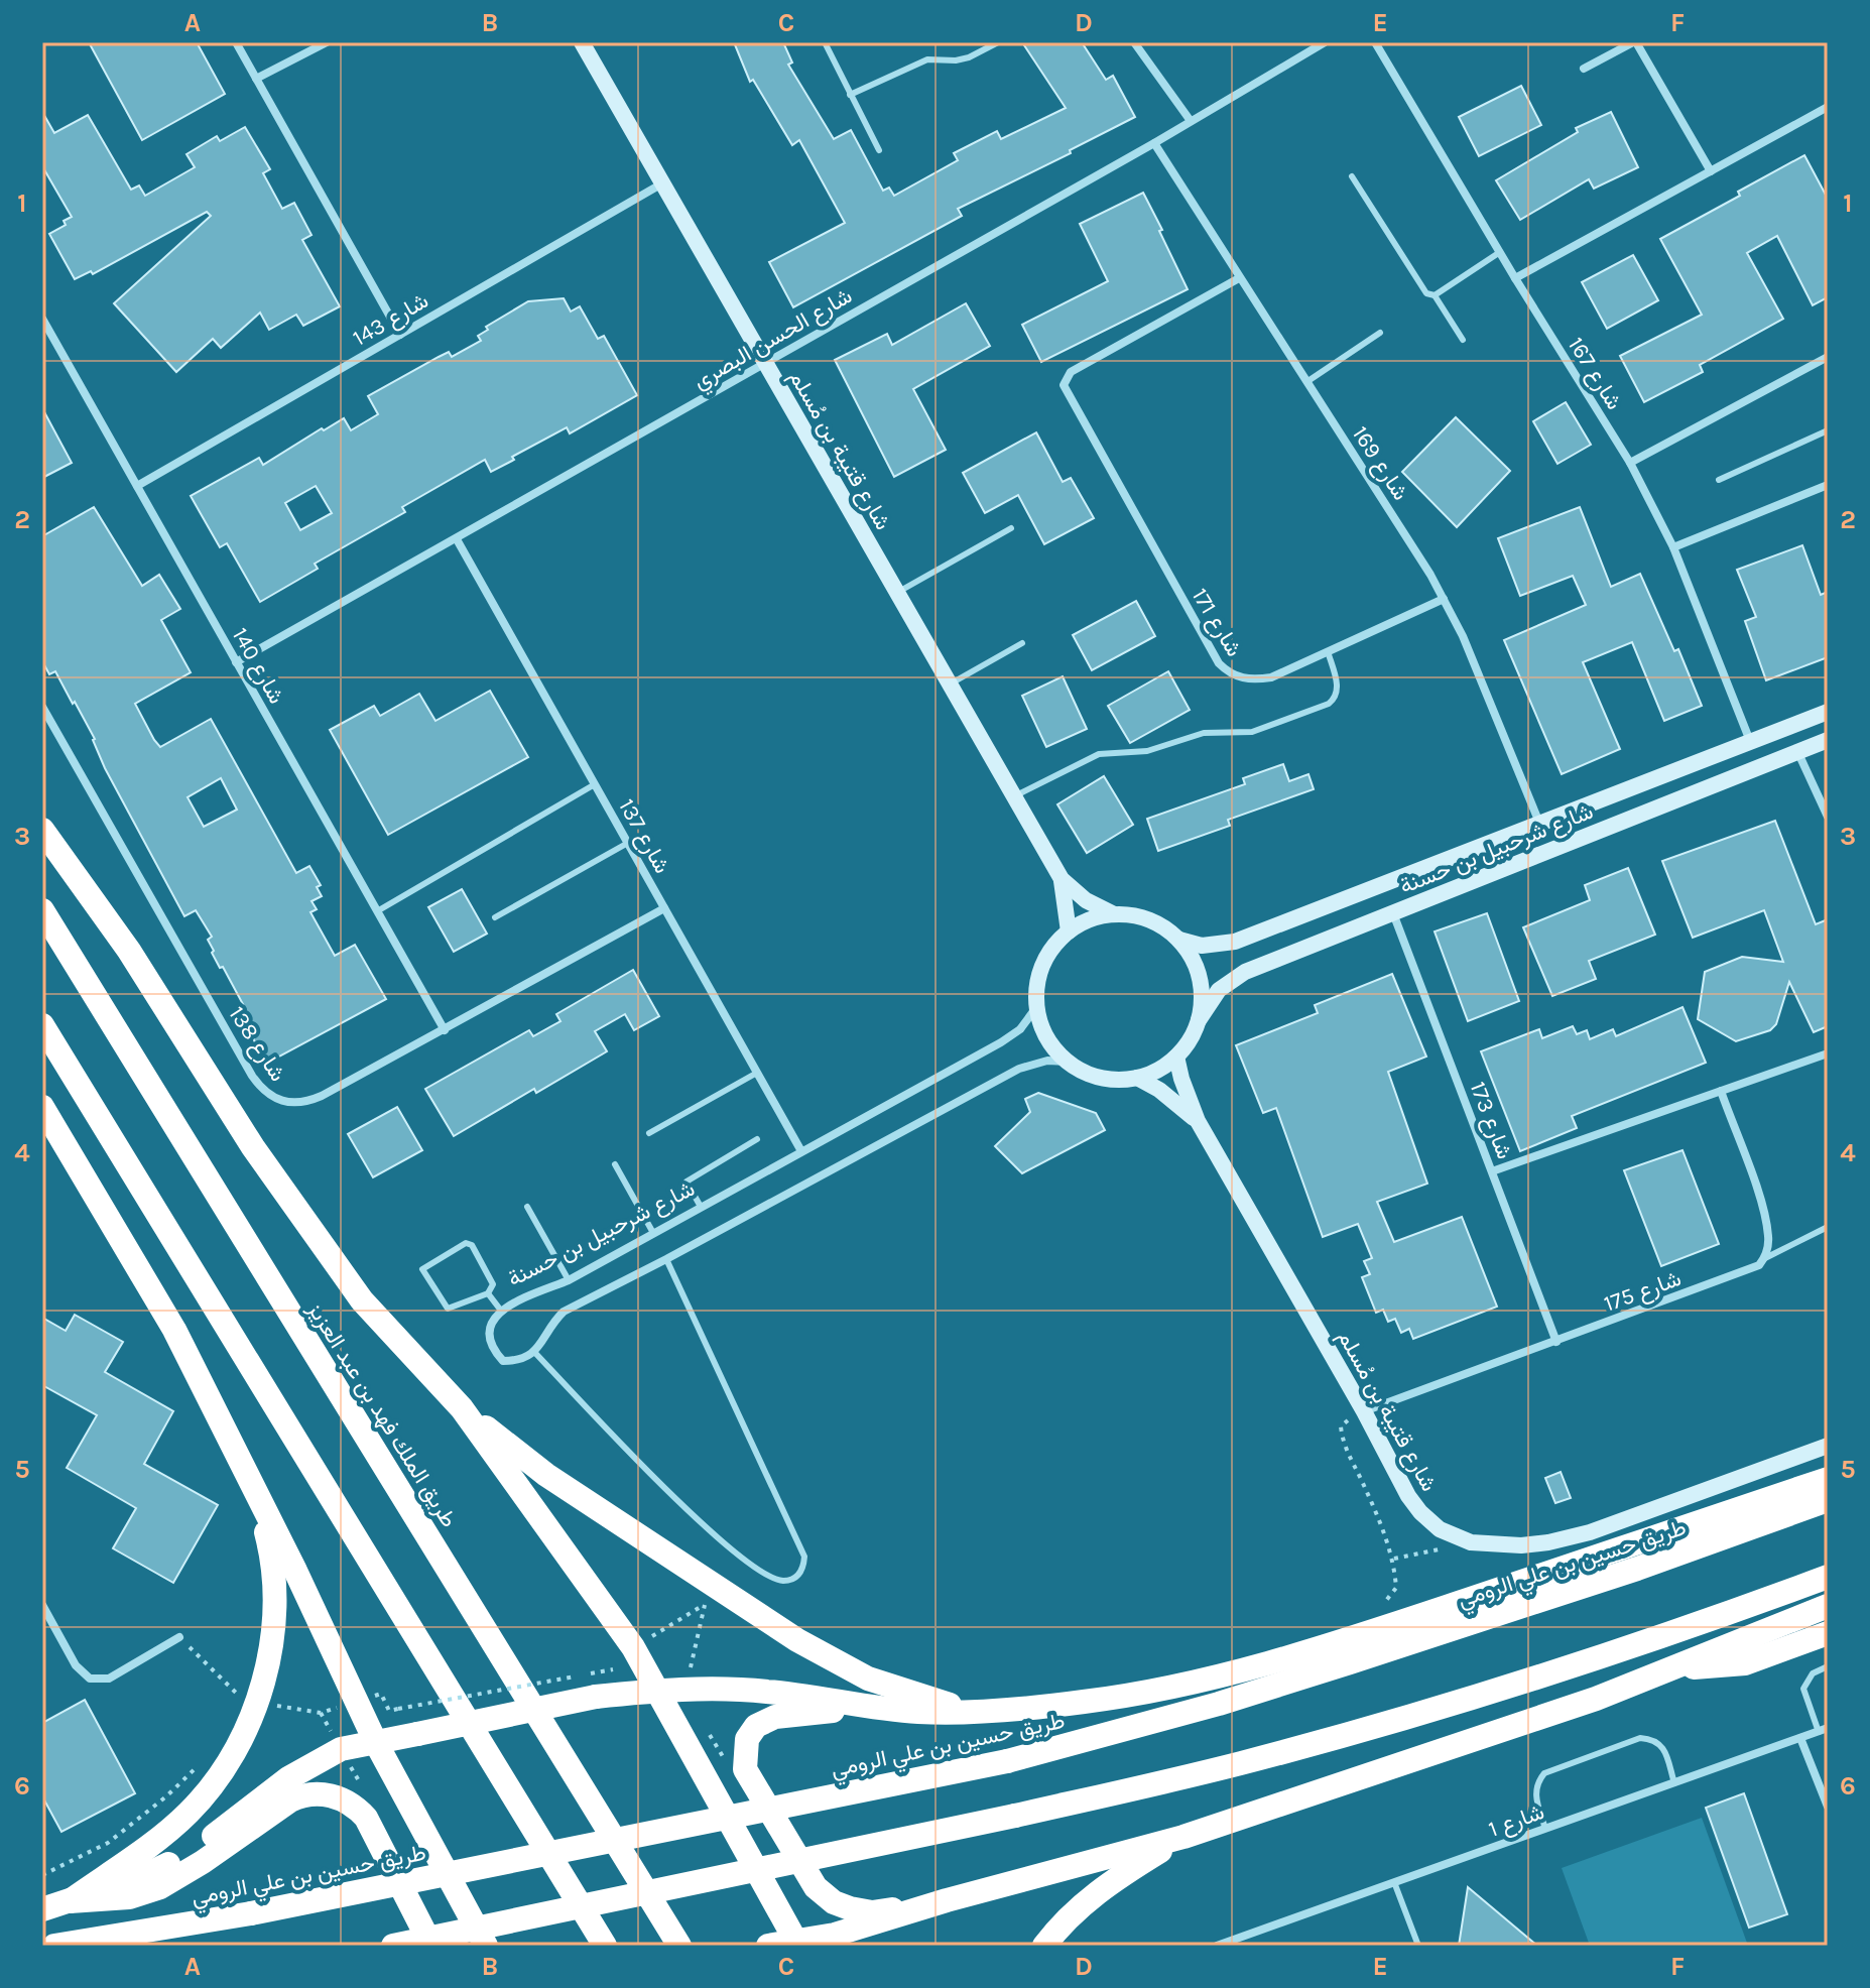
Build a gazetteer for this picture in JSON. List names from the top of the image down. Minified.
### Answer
{"streets":{"highway":["طريق الملك فهد بن عبد العزيز","طريق حسين بن علي الرومي"],"street":["شارع 143","شارع الحسن البصري","شارع 167","شارع قتيبة بن مُسلم","شارع 169","شارع 171","شارع 140","شارع 137","شارع شرحبيل بن حسنة","شارع 138","شارع 173","شارع 175","شارع 1"]},"crossings":[["شارع 143","شارع قتيبة بن مُسلم"],["شارع 143","شارع 140"],["شارع الحسن البصري","شارع قتيبة بن مُسلم"],["شارع الحسن البصري","شارع 169"],["شارع الحسن البصري","شارع 140"],["شارع الحسن البصري","شارع 137"],["شارع 167","شارع شرحبيل بن حسنة"],["شارع قتيبة بن مُسلم","شارع شرحبيل بن حسنة"],["شارع قتيبة بن مُسلم","شارع 175"],["شارع 169","شارع 171"],["شارع 169","شارع شرحبيل بن حسنة"],["شارع 140","شارع 138"],["شارع 137","شارع شرحبيل بن حسنة"],["شارع 137","شارع 138"],["شارع شرحبيل بن حسنة","شارع 173"],["شارع 173","شارع 175"]],"grid":{"columns":["A","B","C","D","E","F"],"rows":["1","2","3","4","5","6"]}}
